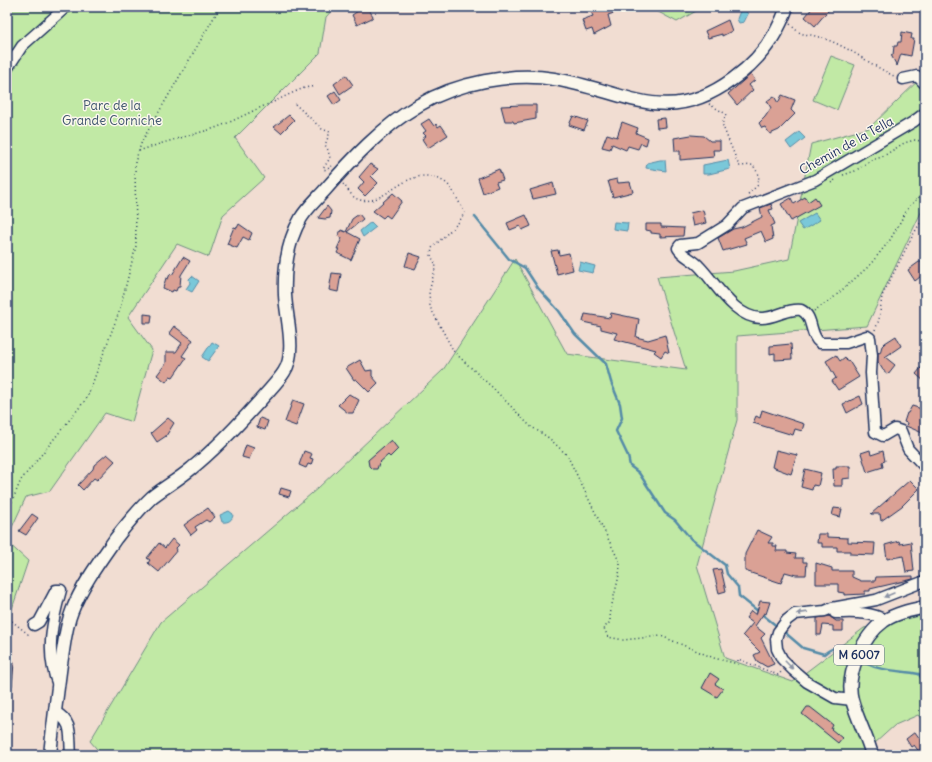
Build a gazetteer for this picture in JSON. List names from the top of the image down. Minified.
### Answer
{"streets":{"main road":["M 6007"],"street":["Chemin de la Tella"]},"parks":["Parc de la Grande Corniche"]}
